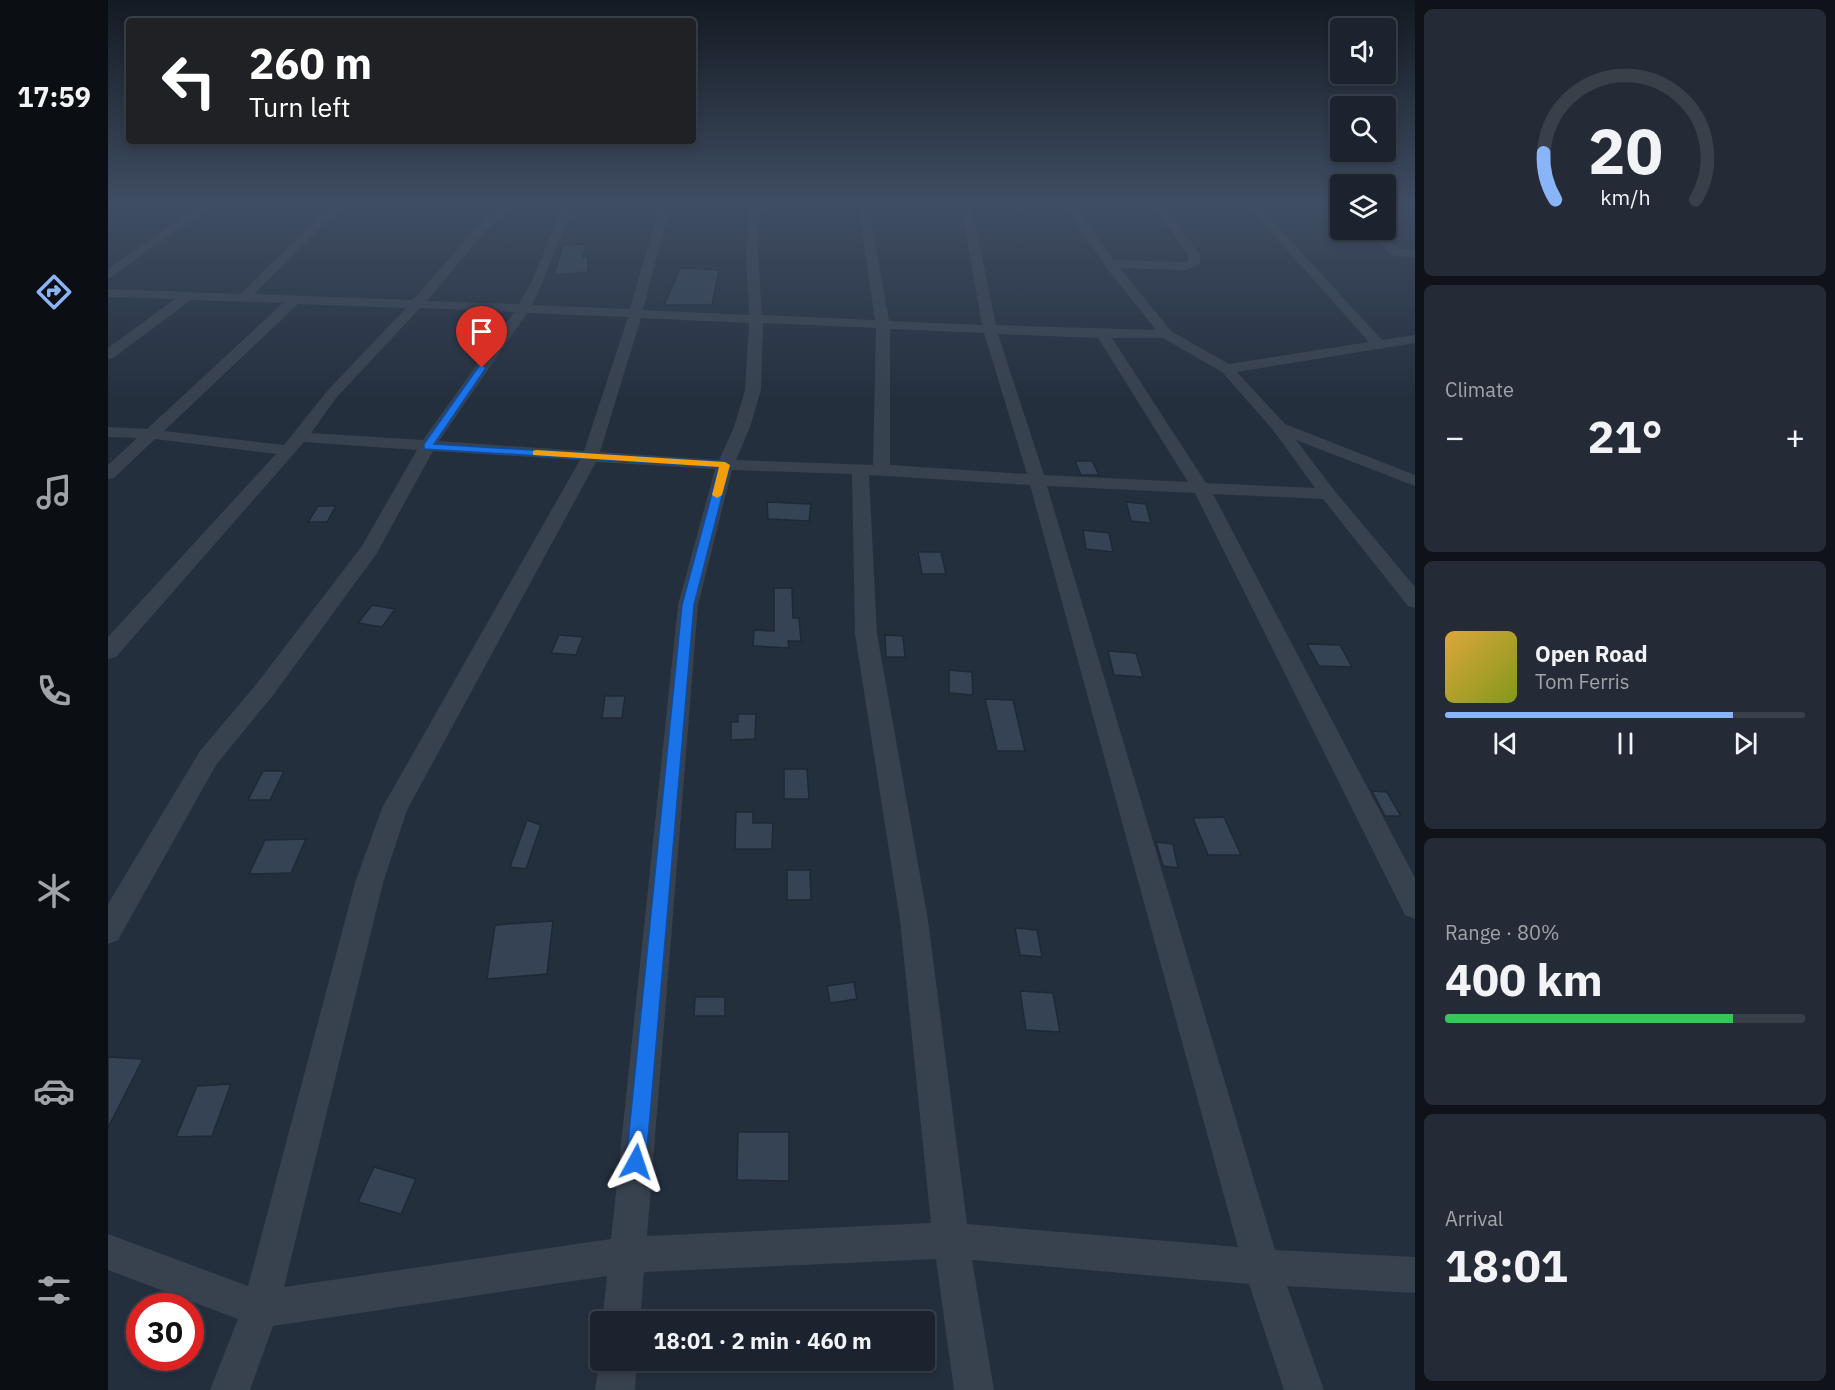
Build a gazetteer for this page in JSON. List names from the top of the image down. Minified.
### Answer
{"page":{"tabs":"17:59","turn":["260 m","Turn left"],"tile":["Climate",["Range · 80%","400 km"],["Arrival","18:01"]],"heat":["−","21°","+"],"song":["Open Road","Tom Ferris"],"limit":"30","trip":"18:01 · 2 min · 460 m","gauge":["20","km/h"]}}
